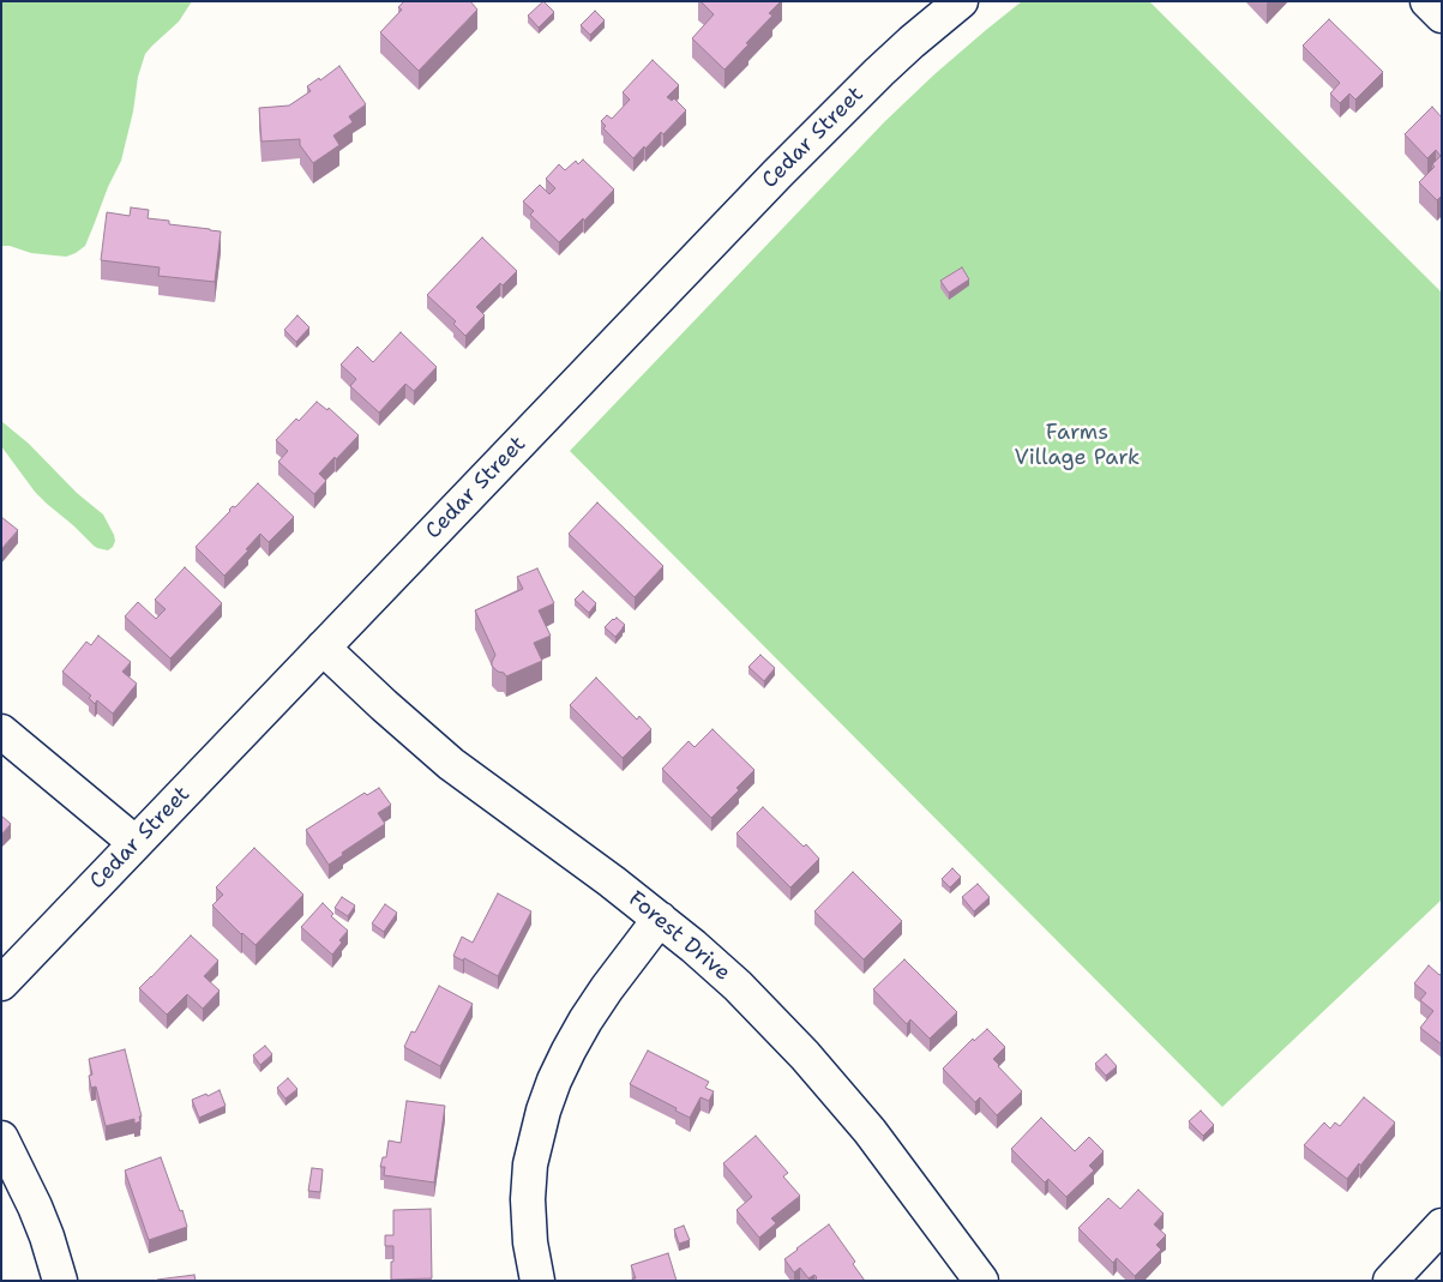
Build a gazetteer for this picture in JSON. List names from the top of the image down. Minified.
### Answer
{"streets":{"street":["Cedar Street","Forest Drive"]},"crossings":[["Cedar Street","Forest Drive"]],"parks":["Farms Village Park"]}
